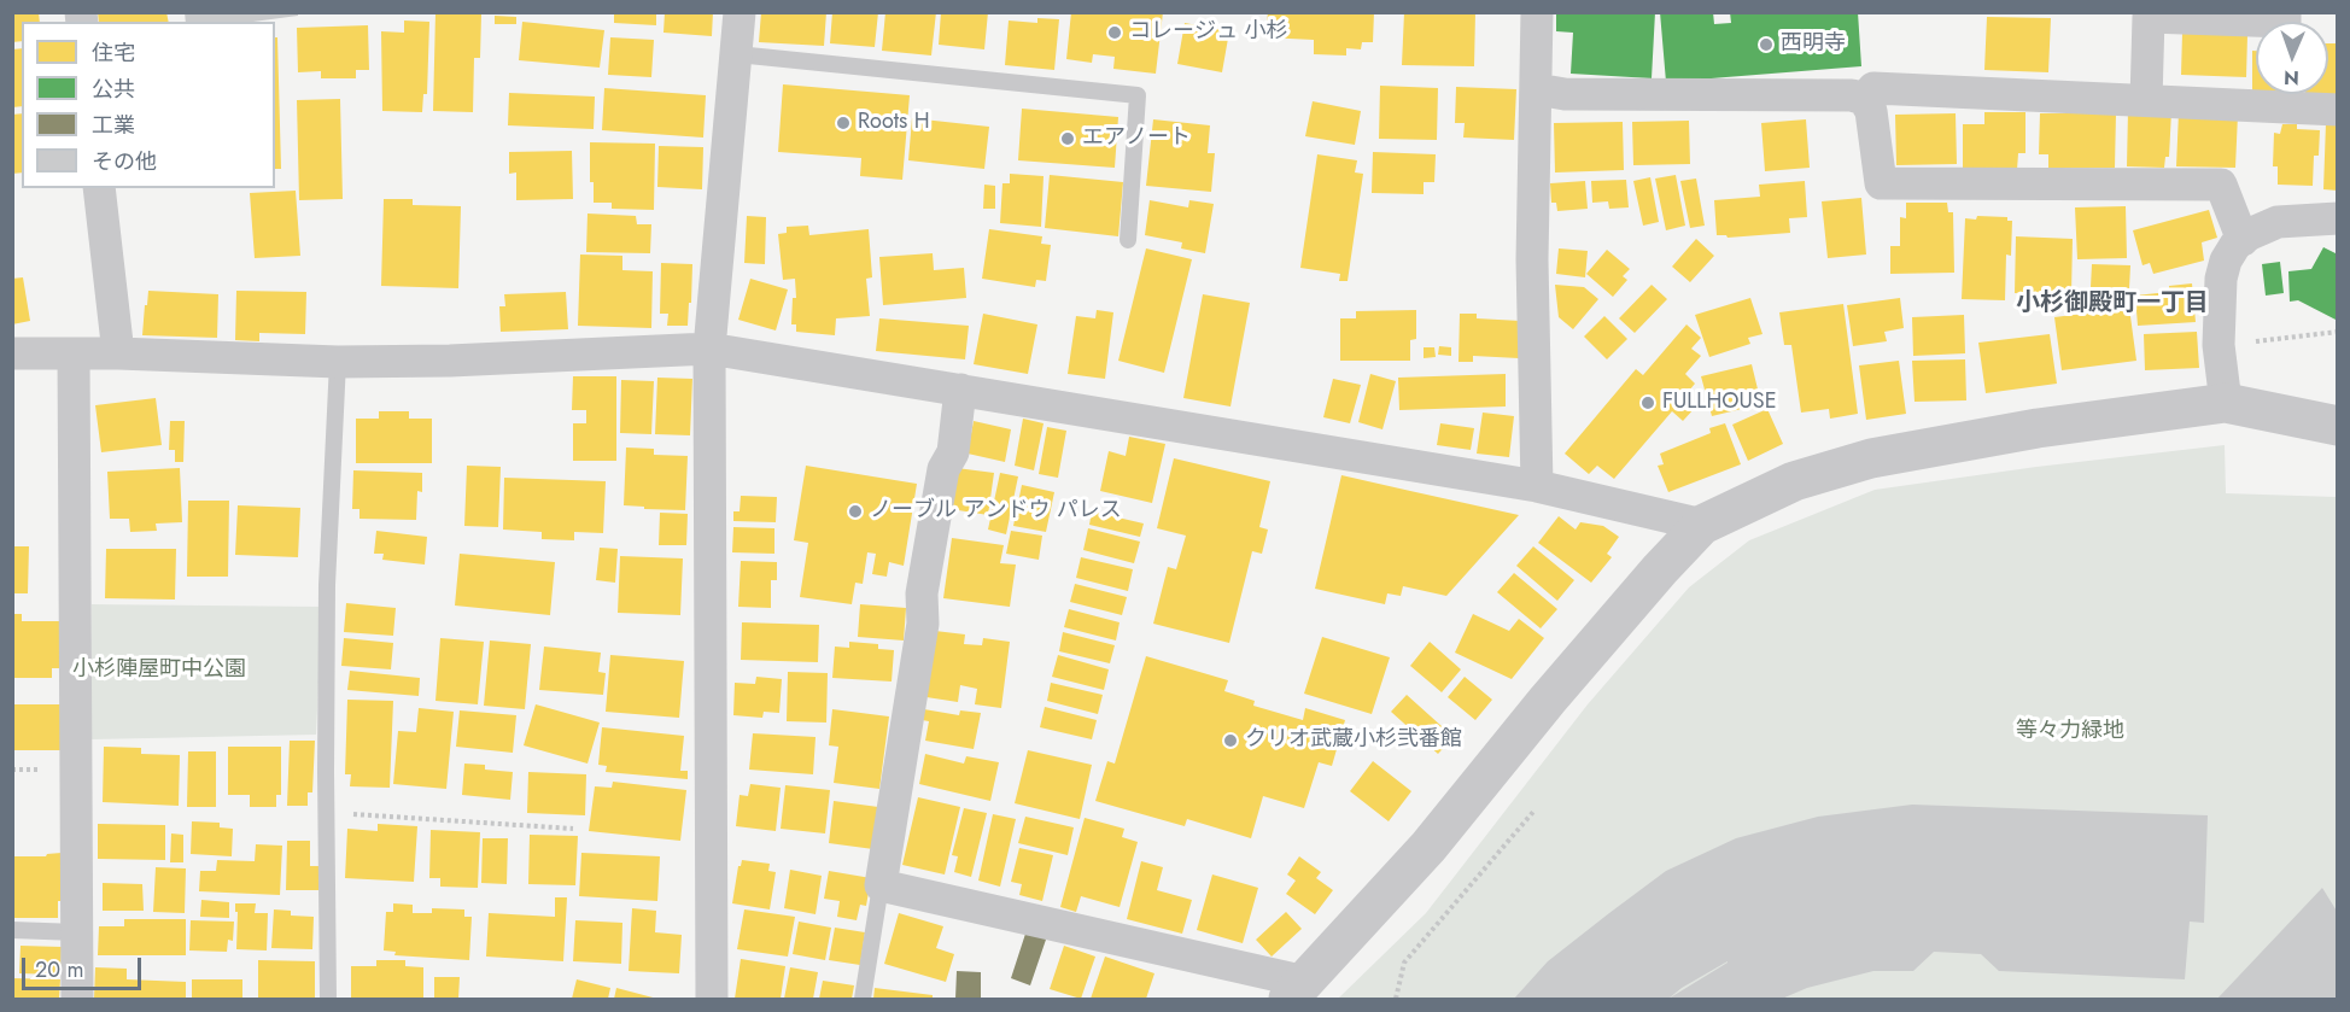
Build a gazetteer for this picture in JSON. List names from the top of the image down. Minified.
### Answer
{"districts":["小杉御殿町一丁目"],"parks":["小杉陣屋町中公園","等々力緑地"],"places":["コレージュ 小杉","西明寺","Roots H","エアノート","FULLHOUSE","ノーブル アンドウ パレス","クリオ武蔵小杉弐番館"],"legend":["住宅","公共","工業","その他"],"scale_bar":"20 m","north":"bottom"}
